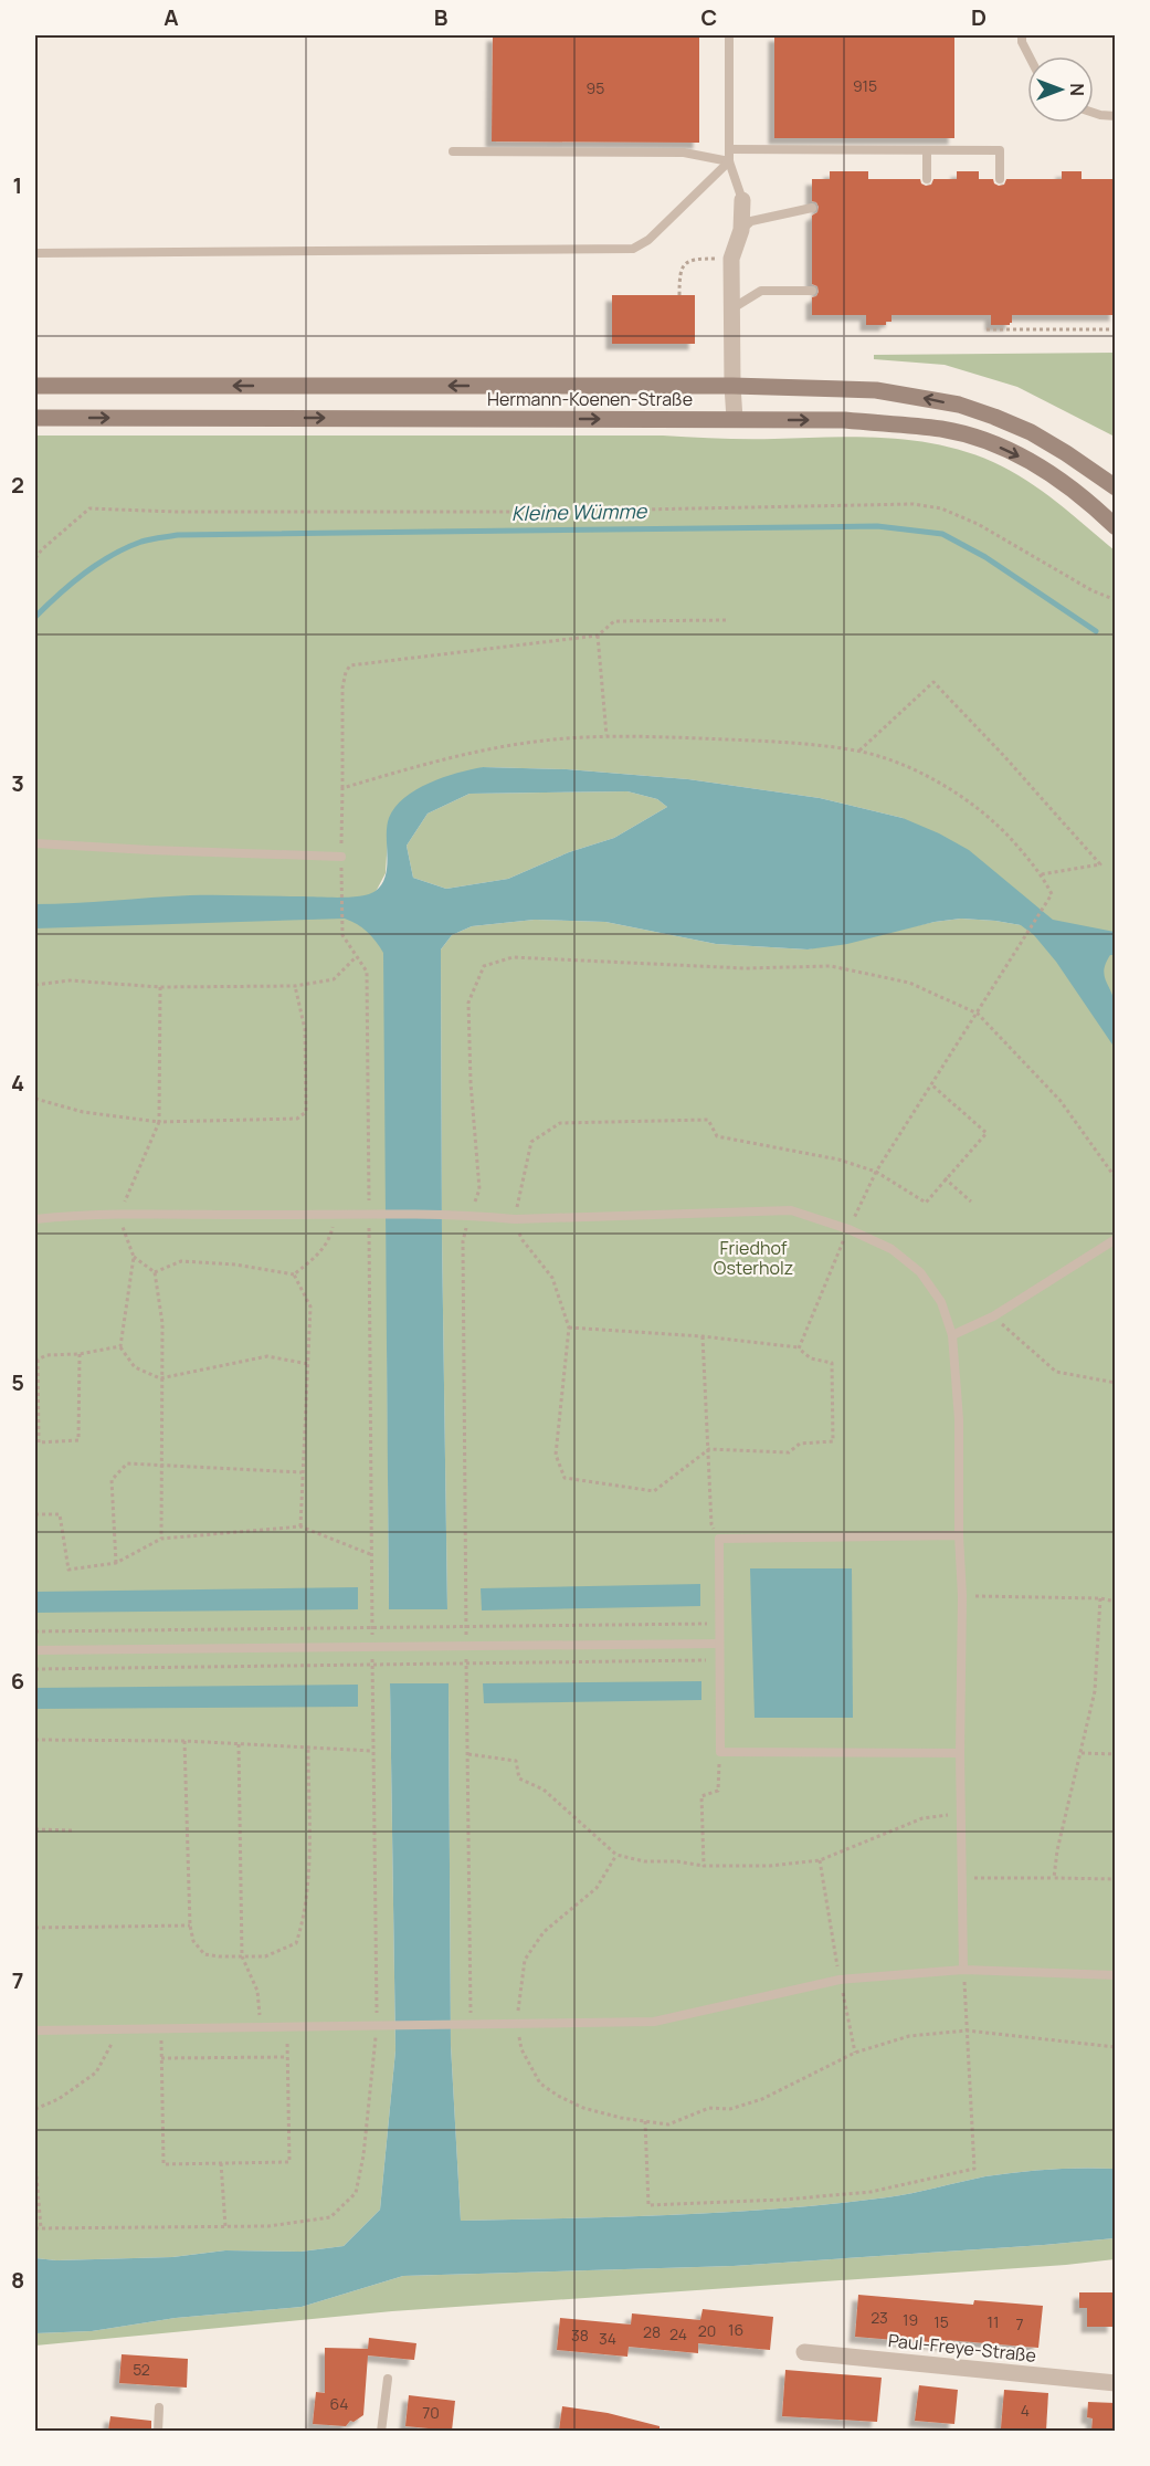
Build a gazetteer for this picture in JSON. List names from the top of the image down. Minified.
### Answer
{"streets":{"main road":["Hermann-Koenen-Straße"],"street":["Paul-Freye-Straße"]},"water":["Kleine Wümme"],"parks":["Friedhof Osterholz"],"house_numbers":["915","95","23","19","15","11","7","16","20","28","24","38","34","52","64","4","70"],"north":"right","grid":{"columns":["A","B","C","D"],"rows":["1","2","3","4","5","6","7","8"]}}
